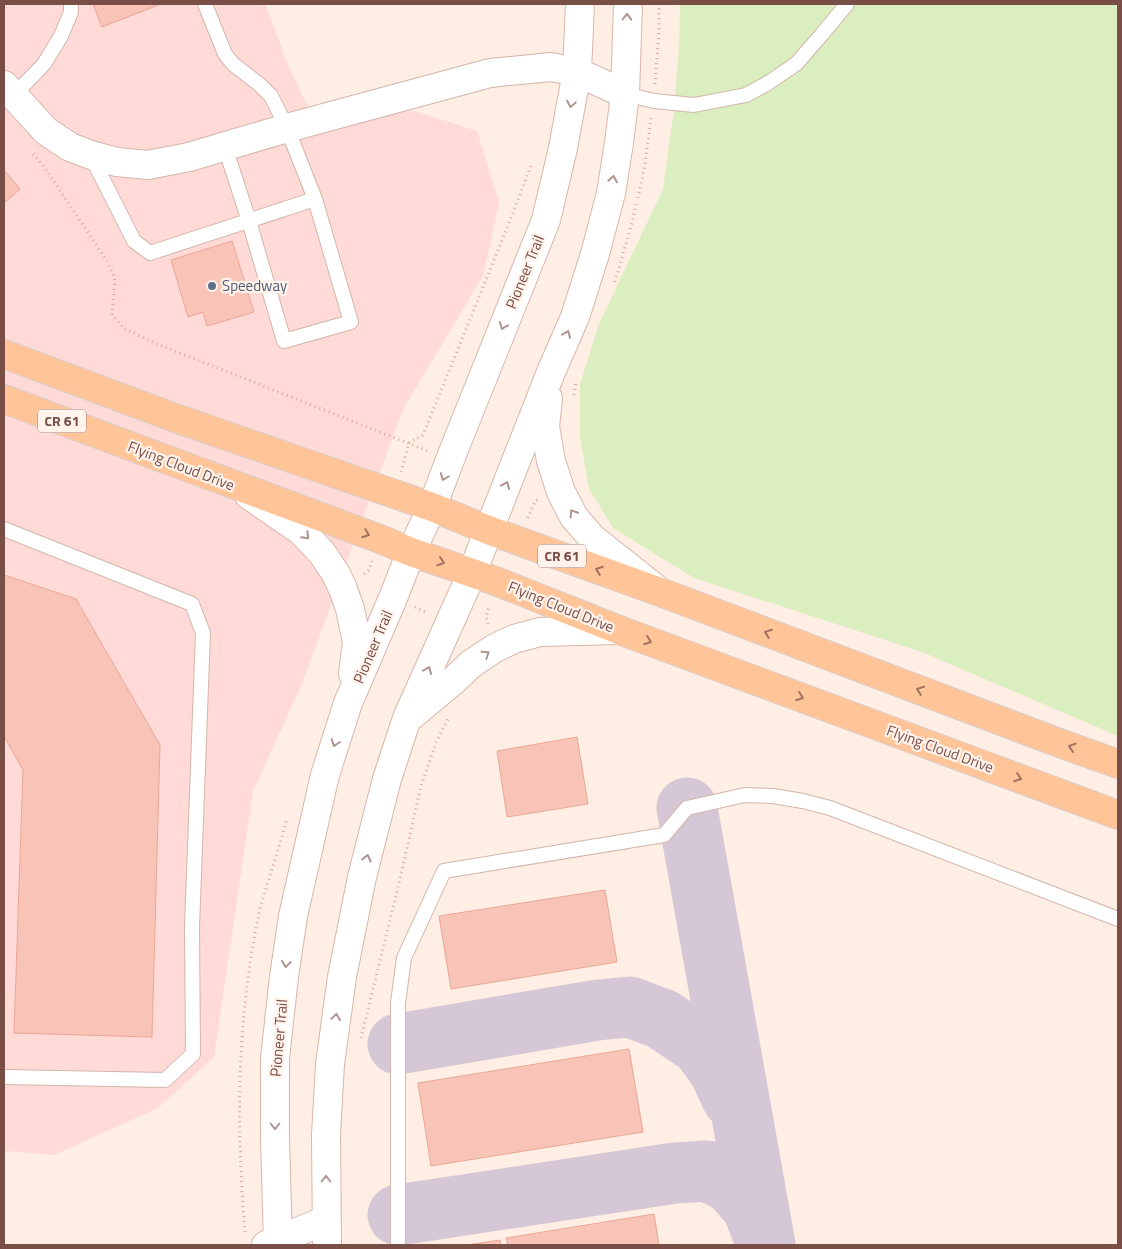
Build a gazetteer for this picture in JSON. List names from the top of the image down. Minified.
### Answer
{"streets":{"main road":["Pioneer Trail","CR 61","Flying Cloud Drive"]},"crossings":[["Pioneer Trail","CR 61"],["Pioneer Trail","Flying Cloud Drive"]],"places":["Speedway"]}
